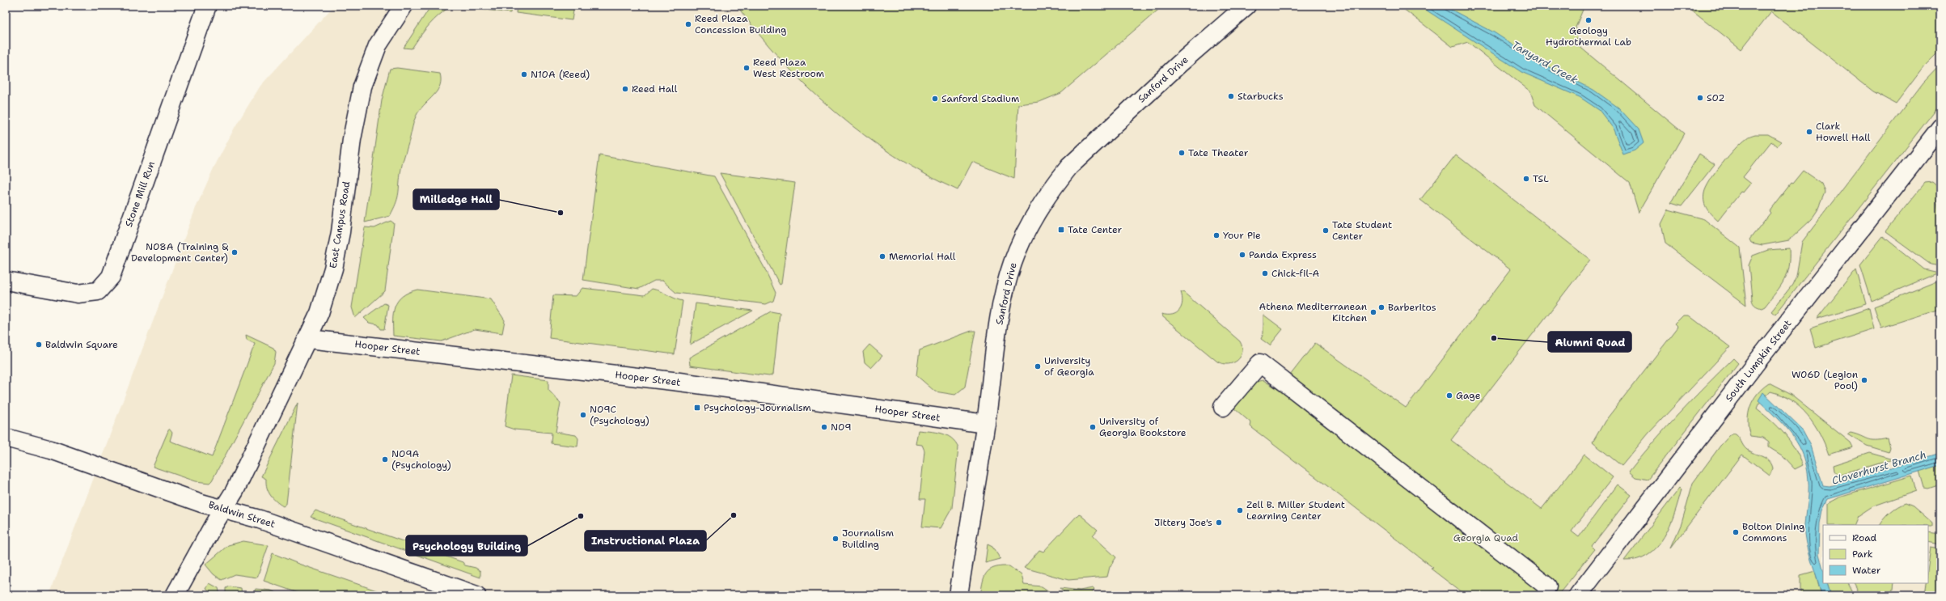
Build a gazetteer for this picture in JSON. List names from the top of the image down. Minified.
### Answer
{"streets":{"street":["Sanford Drive","Stone Mill Run","East Campus Road","Hooper Street","South Lumpkin Street","Baldwin Street"]},"crossings":[["Sanford Drive","Hooper Street"],["East Campus Road","Hooper Street"],["East Campus Road","Baldwin Street"]],"water":["Tanyard Creek","Cloverhurst Branch"],"parks":["Georgia Quad"],"places":{"other":["Geology Hydrothermal Lab","Reed Plaza Concession Building","Reed Plaza West Restroom","N10A (Reed)","Reed Hall","Starbucks","S02","Sanford Stadium","Clark Howell Hall","Tate Theater","TSL","Milledge Hall","Tate Student Center","Your Pie","N08A (Training & Development Center)","Panda Express","Memorial Hall","Chick-fil-A","Barberitos","Athena Mediterranean Kitchen","Alumni Quad","Baldwin Square","University of Georgia","W06D (Legion Pool)","Gage","N09C (Psychology)","N09","University of Georgia Bookstore","N09A (Psychology)","Zell B. Miller Student Learning Center","Instructional Plaza","Psychology Building","Jittery Joe's","Bolton Dining Commons","Journalism Building"],"transit":["Tate Center","Psychology-Journalism"]},"legend":["Road","Park","Water"]}
